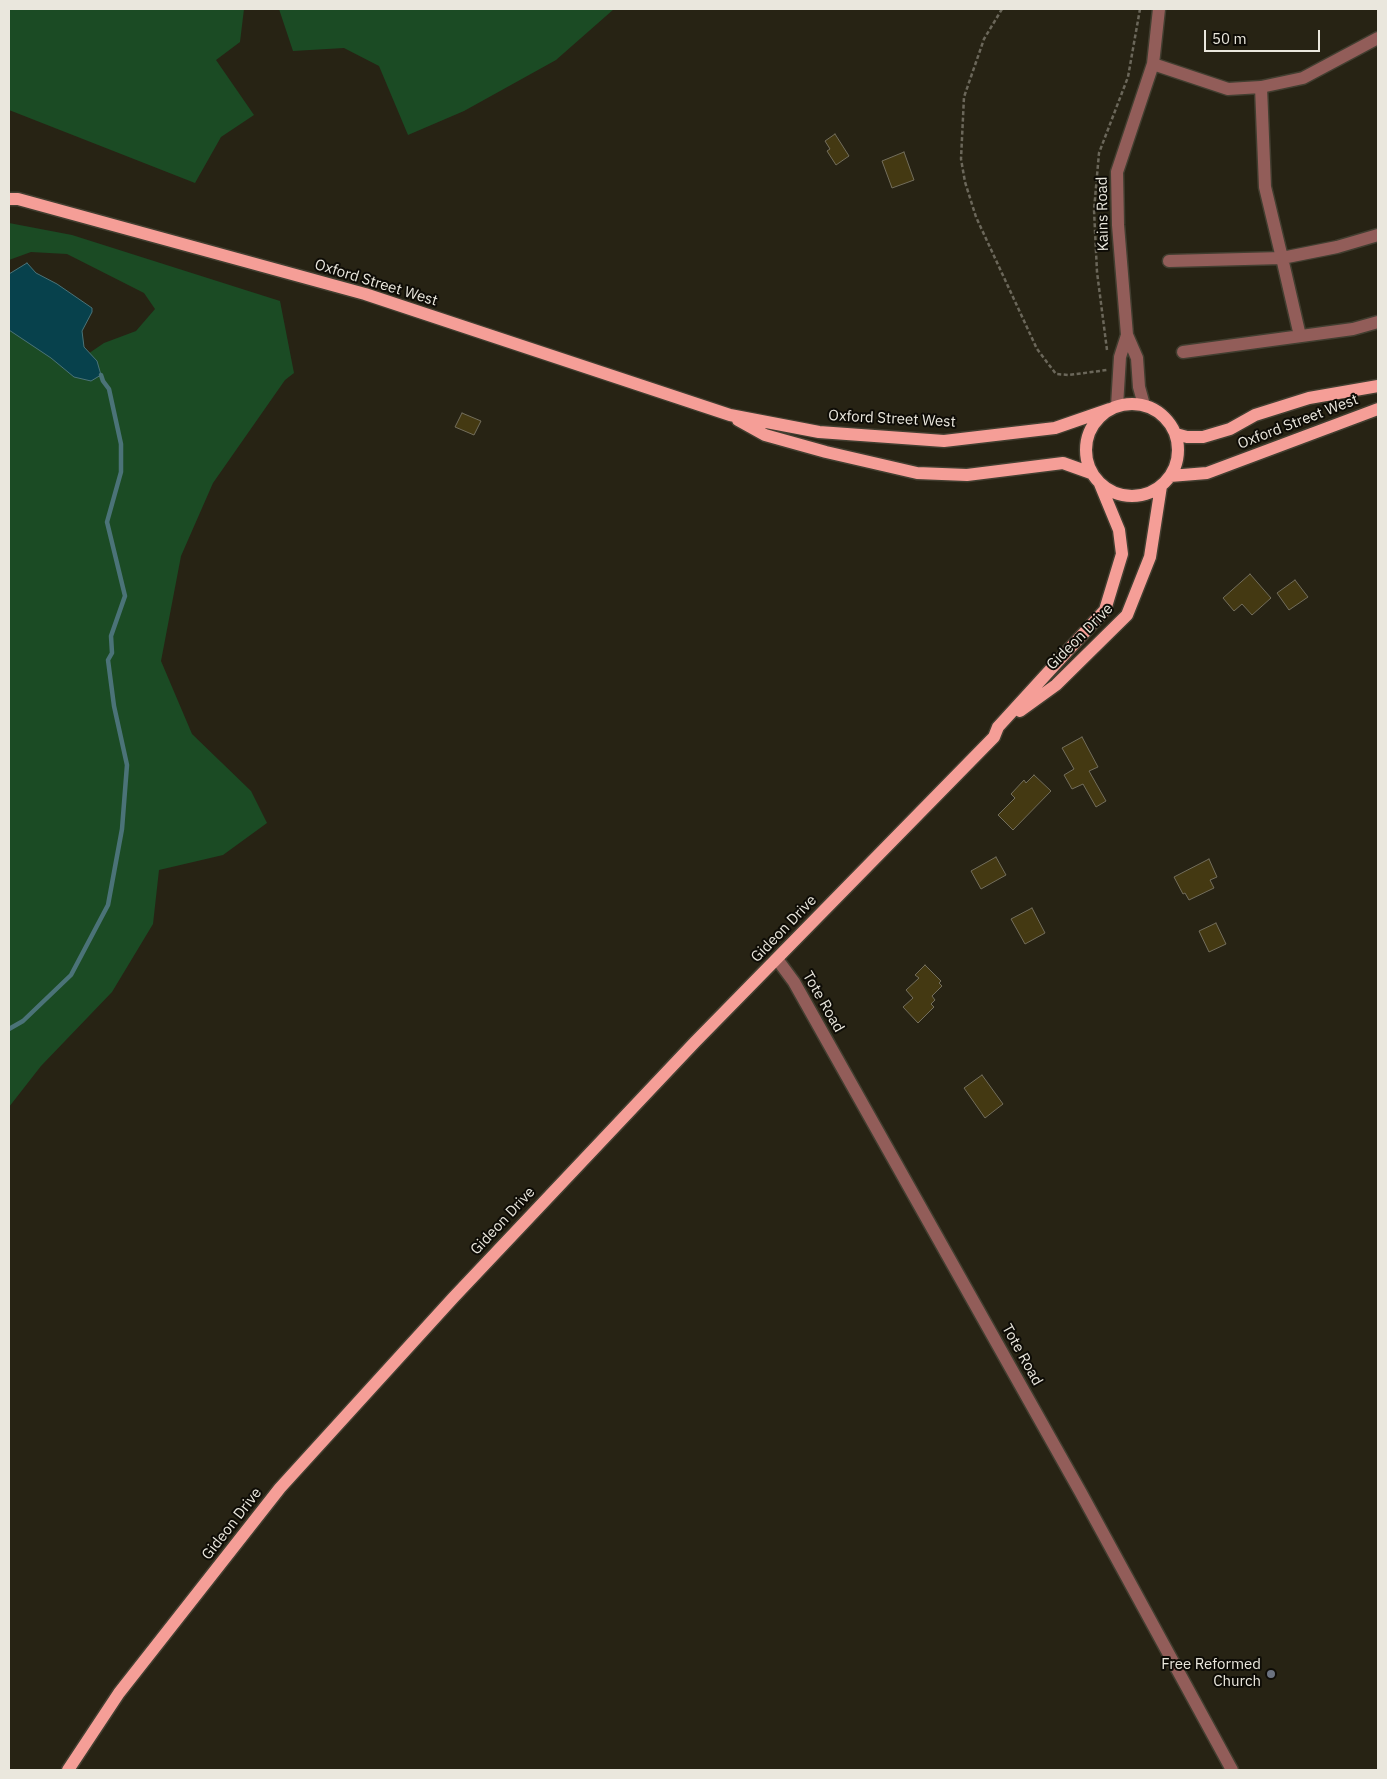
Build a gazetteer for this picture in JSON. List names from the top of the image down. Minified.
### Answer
{"streets":{"main road":["Oxford Street West","Gideon Drive"],"street":["Kains Road","Tote Road"]},"crossings":[["Kains Road","Oxford Street West"],["Kains Road","Gideon Drive"],["Oxford Street West","Gideon Drive"],["Gideon Drive","Tote Road"]],"places":["Free Reformed Church"],"scale_bar":"50 m"}
